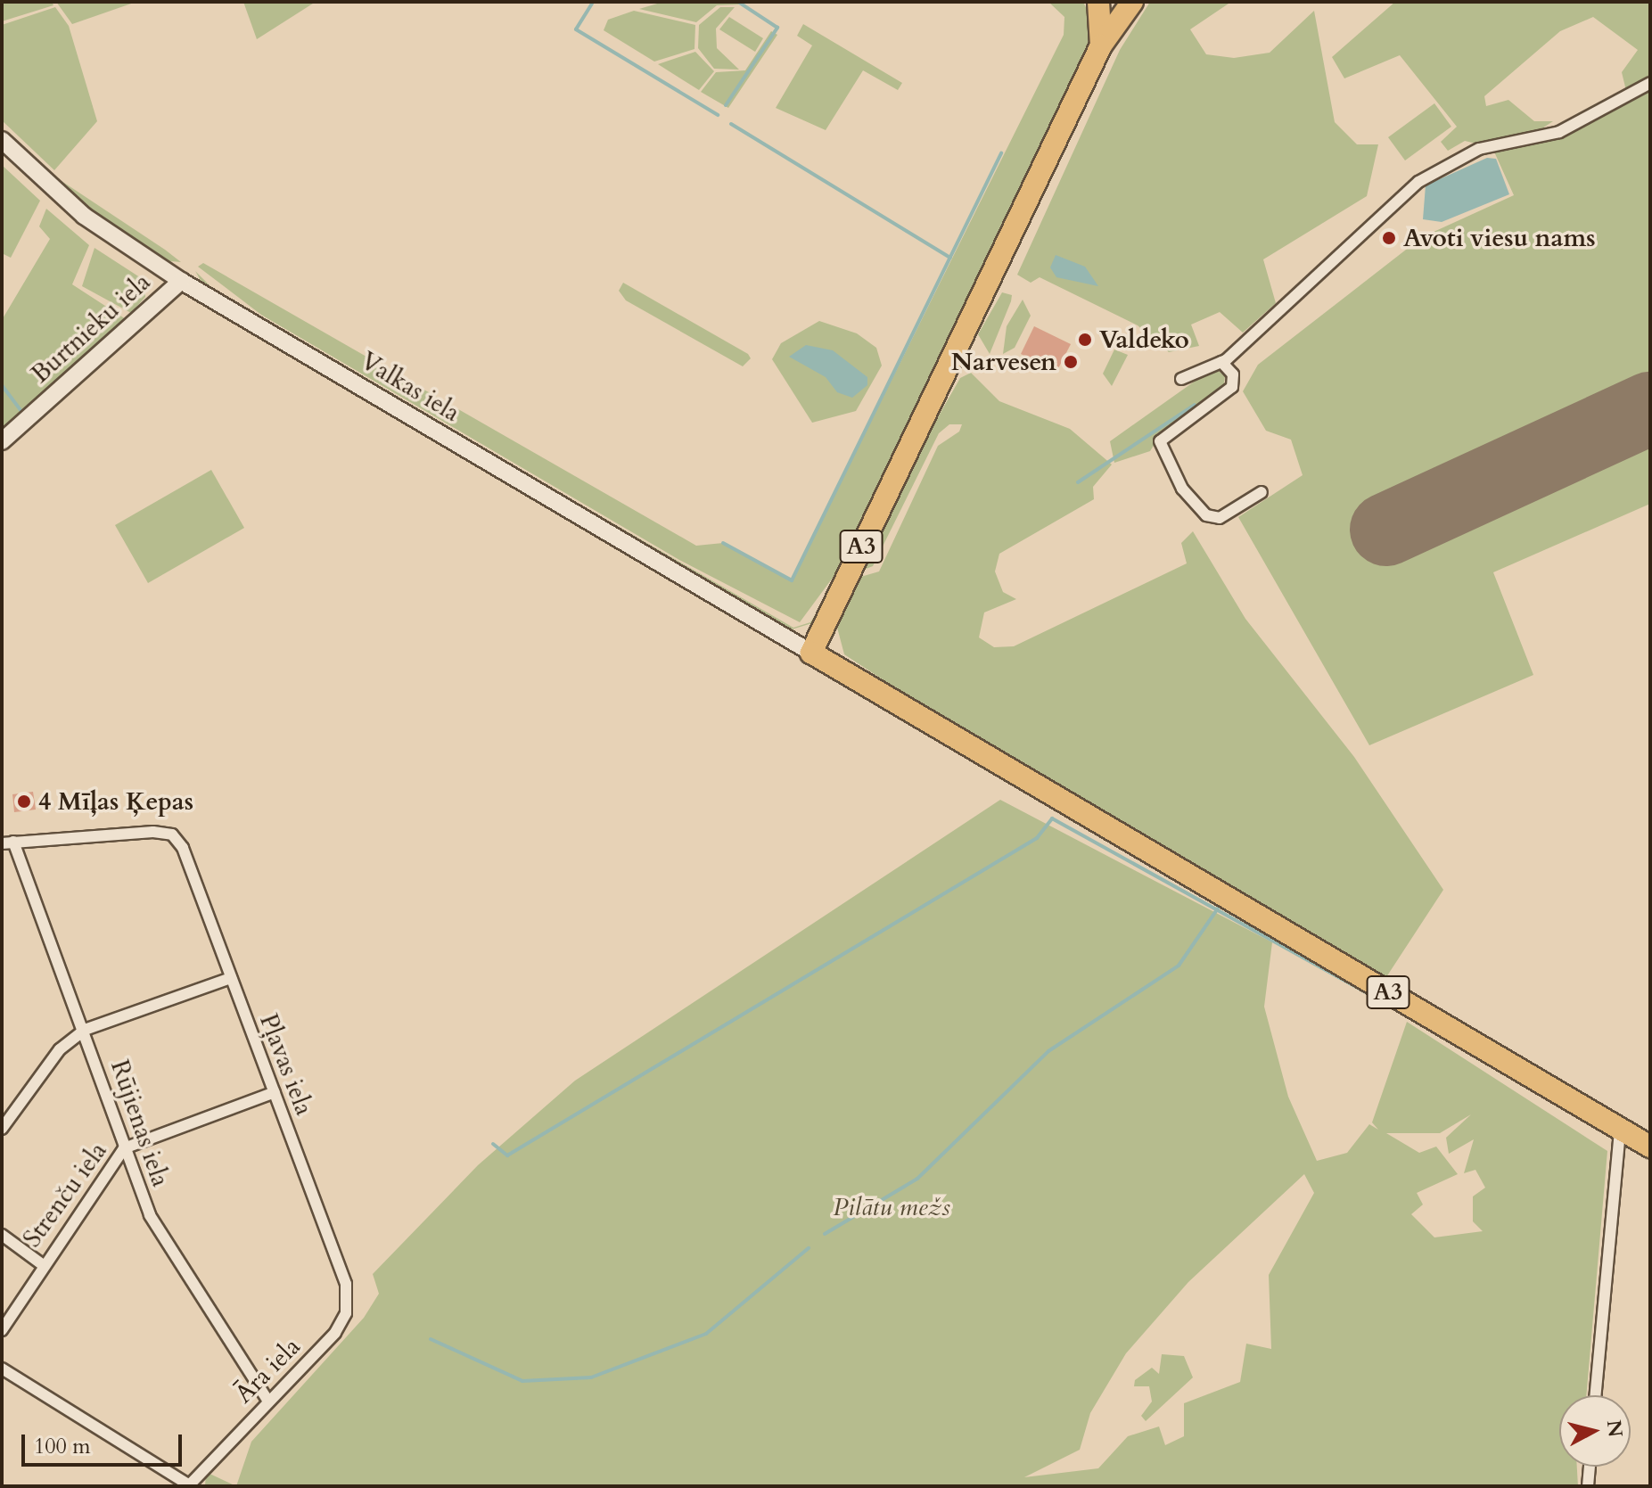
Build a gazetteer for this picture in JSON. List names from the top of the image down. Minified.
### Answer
{"streets":{"highway":["A3"],"main road":["Burtnieku iela","Valkas iela"],"street":["Pļavas iela","Rūjienas iela","Strenču iela","Āra iela"]},"crossings":[["Burtnieku iela","Valkas iela"],["Valkas iela","A3"],["Pļavas iela","Rūjienas iela"],["Pļavas iela","Strenču iela"],["Pļavas iela","Āra iela"],["Rūjienas iela","Strenču iela"],["Rūjienas iela","Āra iela"]],"parks":["Pilātu mežs"],"places":["Avoti viesu nams","Valdeko","Narvesen","4 Mīļas Ķepas"],"scale_bar":"100 m","north":"right"}
